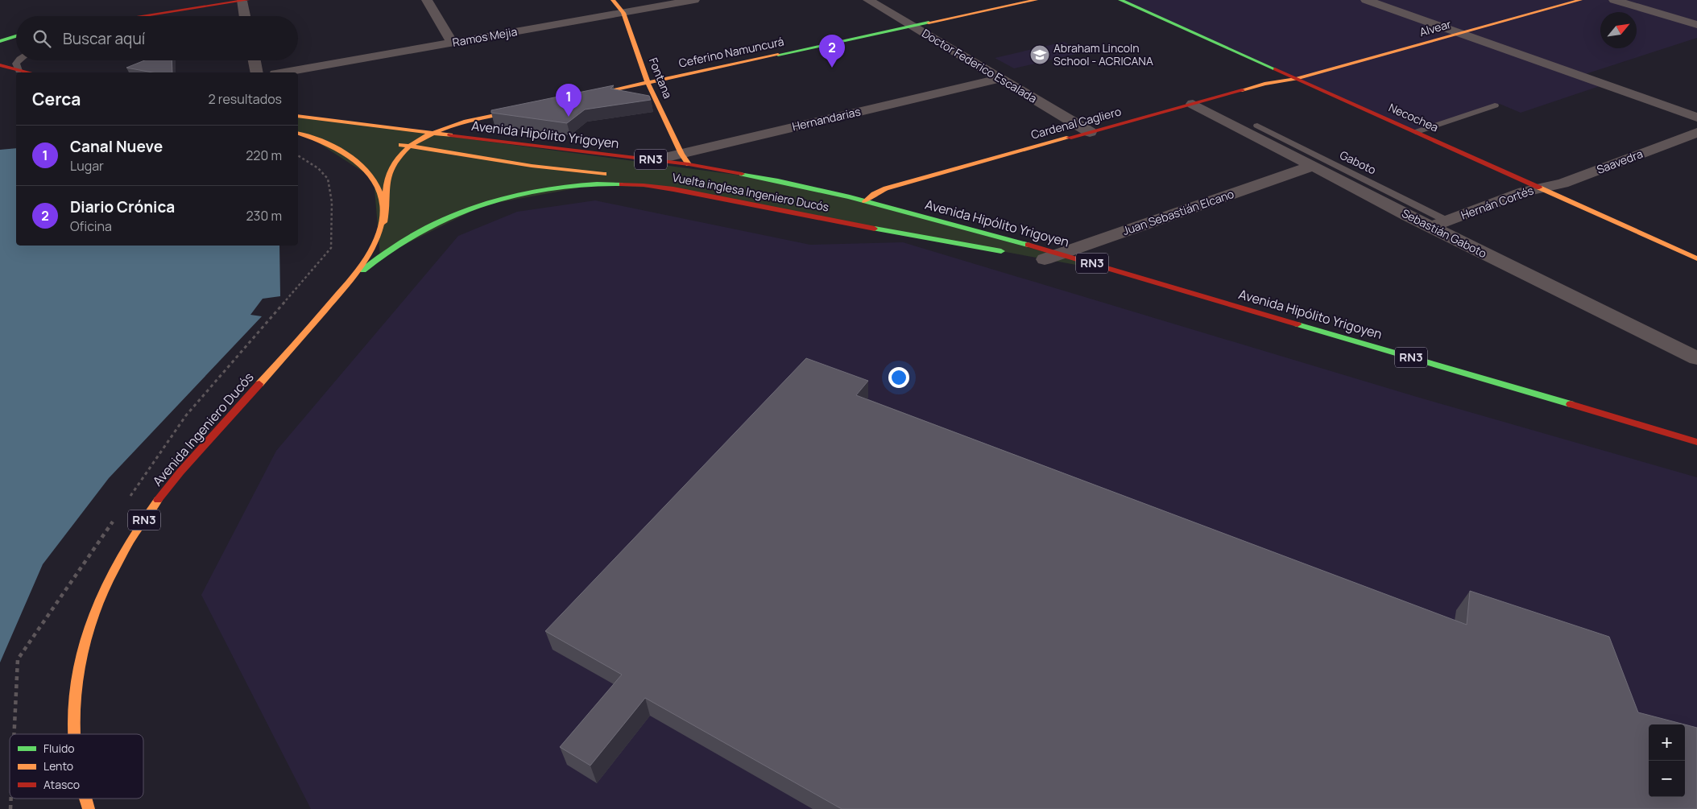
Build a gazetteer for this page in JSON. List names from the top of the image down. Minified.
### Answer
{"streets":{"main road":["Alvear","Ceferino Namuncurá","Fontana","Necochea","Cardenal Cagliero","Avenida Hipólito Yrigoyen","RN3","Vuelta inglesa Ingeniero Ducós","Avenida Ingeniero Ducós"],"street":["Ramos Mejia","Doctor Federico Escalada","Hernandarias","Saavedra","Hernán Cortés","Juan Sebastián Elcano","Sebastián Gaboto"],"lane":["Gaboto"]},"crossings":[["Alvear","Necochea"],["Alvear","Cardenal Cagliero"],["Ramos Mejia","Fontana"],["Ceferino Namuncurá","Doctor Federico Escalada"],["Ceferino Namuncurá","Fontana"],["Doctor Federico Escalada","Hernandarias"],["Doctor Federico Escalada","Cardenal Cagliero"],["Fontana","Hernandarias"],["Fontana","Avenida Hipólito Yrigoyen"],["Necochea","Cardenal Cagliero"],["Necochea","Saavedra"],["Necochea","Hernán Cortés"],["Hernandarias","Avenida Hipólito Yrigoyen"],["Cardenal Cagliero","Avenida Hipólito Yrigoyen"],["Cardenal Cagliero","Sebastián Gaboto"],["Avenida Hipólito Yrigoyen","Juan Sebastián Elcano"],["Saavedra","Hernán Cortés"],["Gaboto","Hernán Cortés"],["Vuelta inglesa Ingeniero Ducós","Avenida Ingeniero Ducós"],["Hernán Cortés","Sebastián Gaboto"],["Juan Sebastián Elcano","Sebastián Gaboto"]],"places":{"school or university":["Abraham Lincoln School - ACRICANA"]},"legend":["Fluido","Lento","Atasco"],"north":"top right","page":{"search":"Buscar aquí","pins":["2","1"],"heading":["Cerca","2 resultados"],"list":[{"mark":"1","name":"Canal Nueve","note":"Lugar","value":"220 m"},{"mark":"2","name":"Diario Crónica","note":"Oficina","value":"230 m"}],"map_buttons":["+","−"]}}
